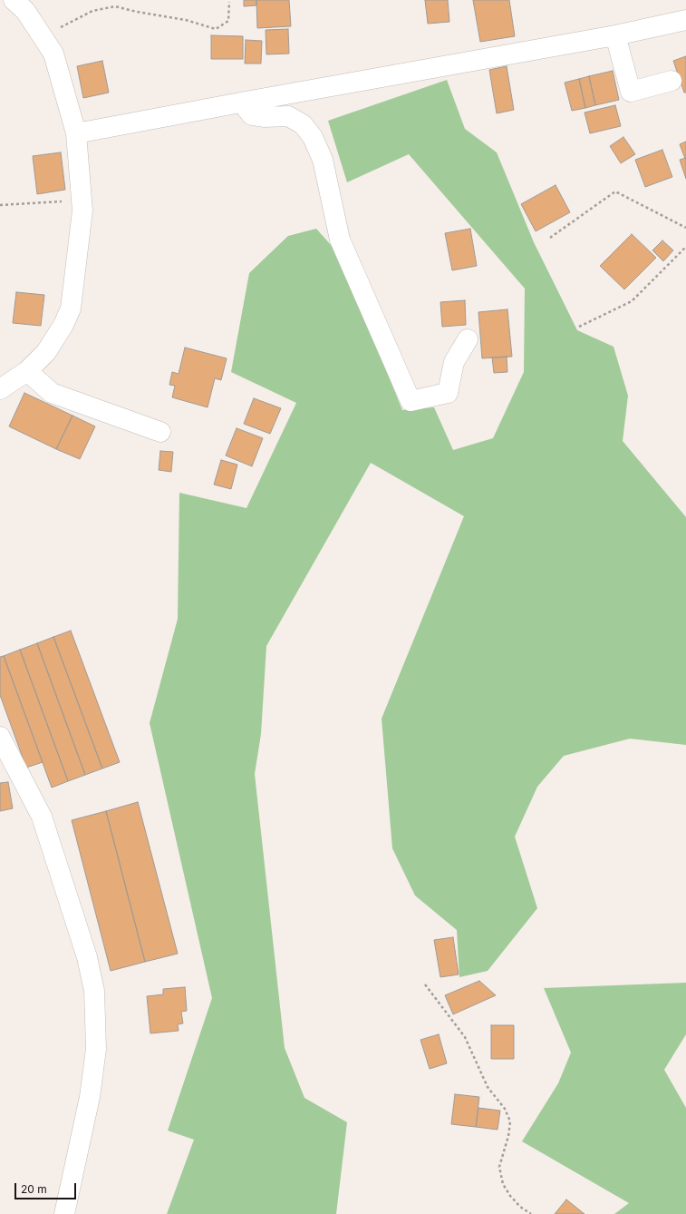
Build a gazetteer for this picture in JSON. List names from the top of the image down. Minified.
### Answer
{"scale_bar":"20 m"}
